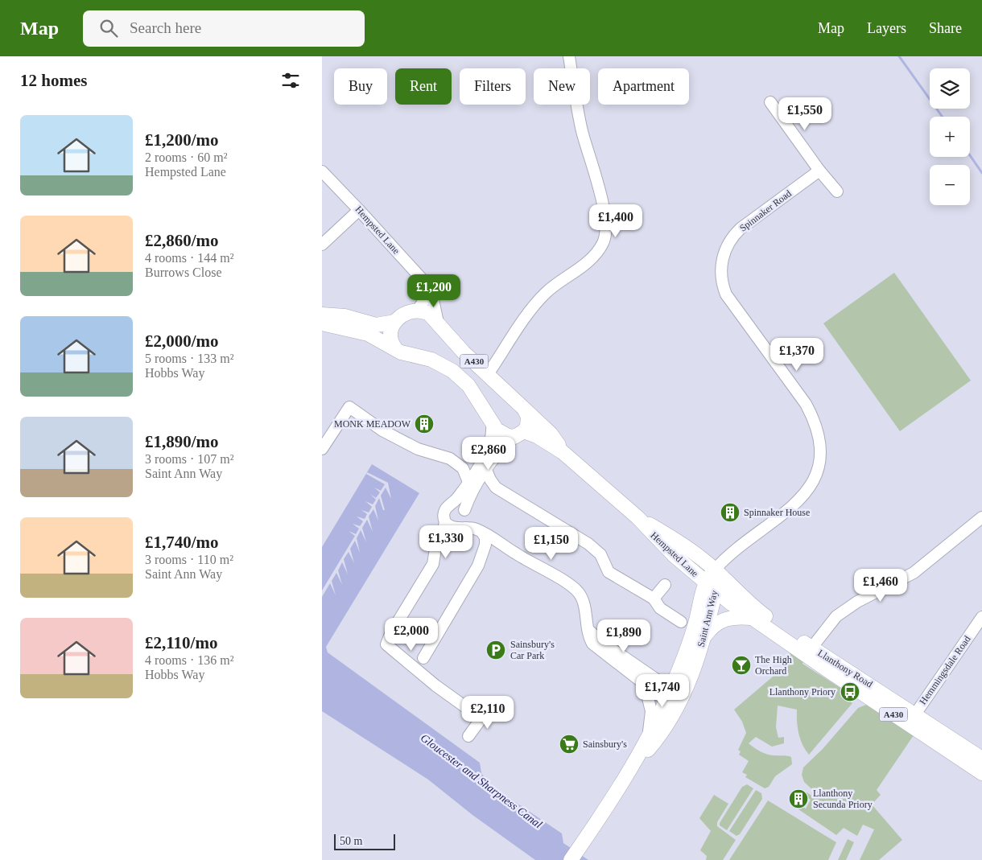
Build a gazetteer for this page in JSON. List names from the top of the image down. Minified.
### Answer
{"streets":{"main road":["Hempsted Lane","A430","Saint Ann Way","Llanthony Road"],"street":["Spinnaker Road","Hemmingsdale Road"]},"crossings":[["Spinnaker Road","Hempsted Lane"],["Spinnaker Road","Saint Ann Way"],["Spinnaker Road","Llanthony Road"],["Hempsted Lane","A430"],["Hempsted Lane","Saint Ann Way"],["Hempsted Lane","Llanthony Road"],["Saint Ann Way","Llanthony Road"],["Llanthony Road","Hemmingsdale Road"]],"water":["Gloucester and Sharpness Canal"],"places":{"building":["MONK MEADOW","Spinnaker House","Llanthony Secunda Priory"],"parking":["Sainsbury's Car Park"],"bar":["The High Orchard"],"bus stop":["Llanthony Priory"],"supermarket":["Sainsbury's"]},"scale_bar":"50 m","page":{"header":"Map","search":"Search here","nav":["Map","Layers","Share"],"heading":"12 homes","map_buttons":["+","−"],"chip":["Buy","Rent","Filters","New","Apartment"],"price":["£1,550","£1,400","£1,200","£1,370","£2,860","£1,330","£1,150","£1,460","£2,000","£1,890","£1,740","£2,110"],"list":[{"name":"£1,200/mo","note":"2 rooms · 60 m² · Hempsted Lane"},{"name":"£2,860/mo","note":"4 rooms · 144 m² · Burrows Close"},{"name":"£2,000/mo","note":"5 rooms · 133 m² · Hobbs Way"},{"name":"£1,890/mo","note":"3 rooms · 107 m² · Saint Ann Way"},{"name":"£1,740/mo","note":"3 rooms · 110 m² · Saint Ann Way"},{"name":"£2,110/mo","note":"4 rooms · 136 m² · Hobbs Way"}],"scale":"50 m"}}
